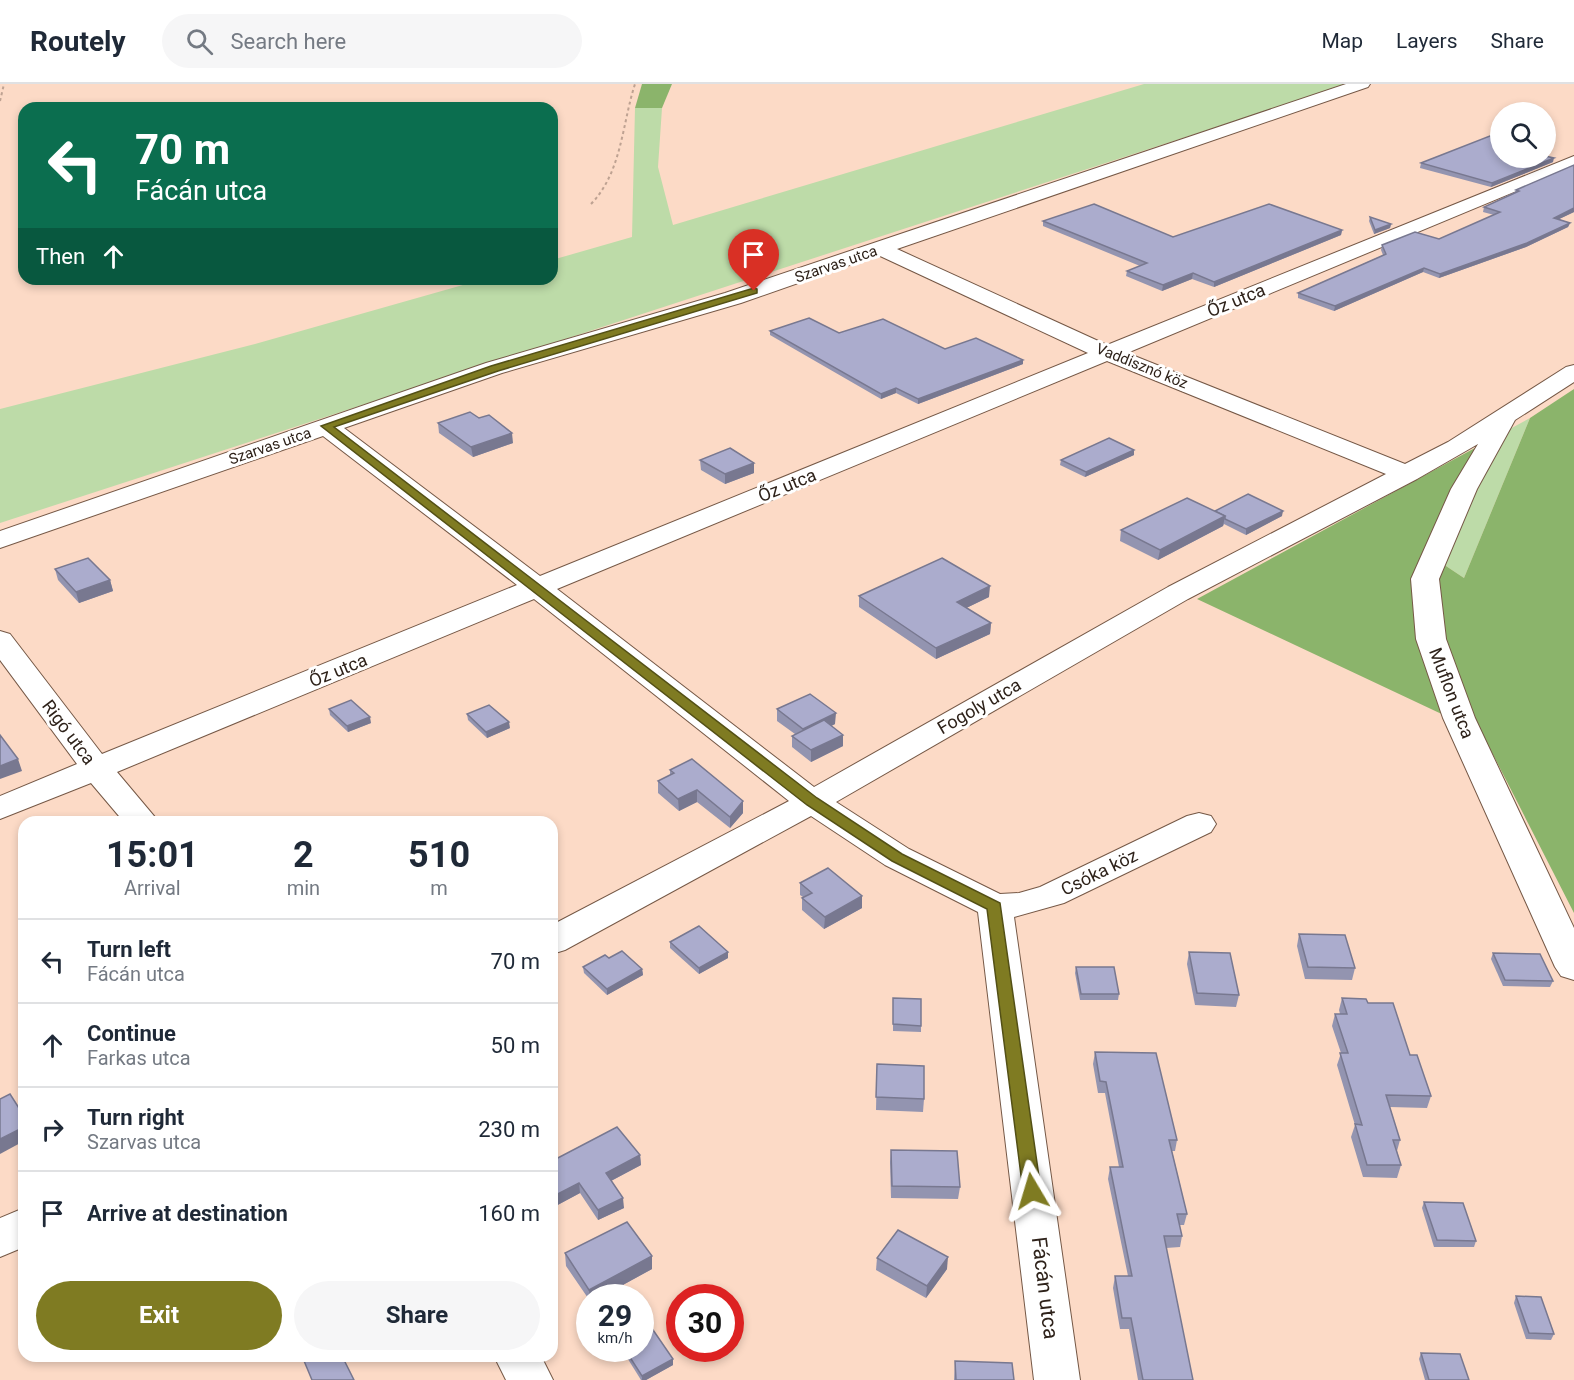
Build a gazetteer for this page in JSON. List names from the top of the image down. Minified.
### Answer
{"streets":{"street":["Szarvas utca","Őz utca","Vaddisznó köz","Muflon utca","Fogoly utca","Rigó utca","Csóka köz","Fácán utca"]},"crossings":[["Szarvas utca","Vaddisznó köz"],["Őz utca","Vaddisznó köz"],["Őz utca","Rigó utca"],["Vaddisznó köz","Muflon utca"],["Vaddisznó köz","Fogoly utca"],["Muflon utca","Fogoly utca"],["Csóka köz","Fácán utca"]],"page":{"header":"Routely","search":"Search here","nav":["Map","Layers","Share"],"turn":["70 m","Fácán utca"],"then":"Then","eta":["15:01","Arrival","2","min","510","m"],"list":[{"name":"Turn left","note":"Fácán utca","value":"70 m"},{"name":"Continue","note":"Farkas utca","value":"50 m"},{"name":"Turn right","note":"Szarvas utca","value":"230 m"},{"name":"Arrive at destination","value":"160 m"}],"buttons":["Exit","Share"],"speed":"29 km/h","limit":"30"}}
